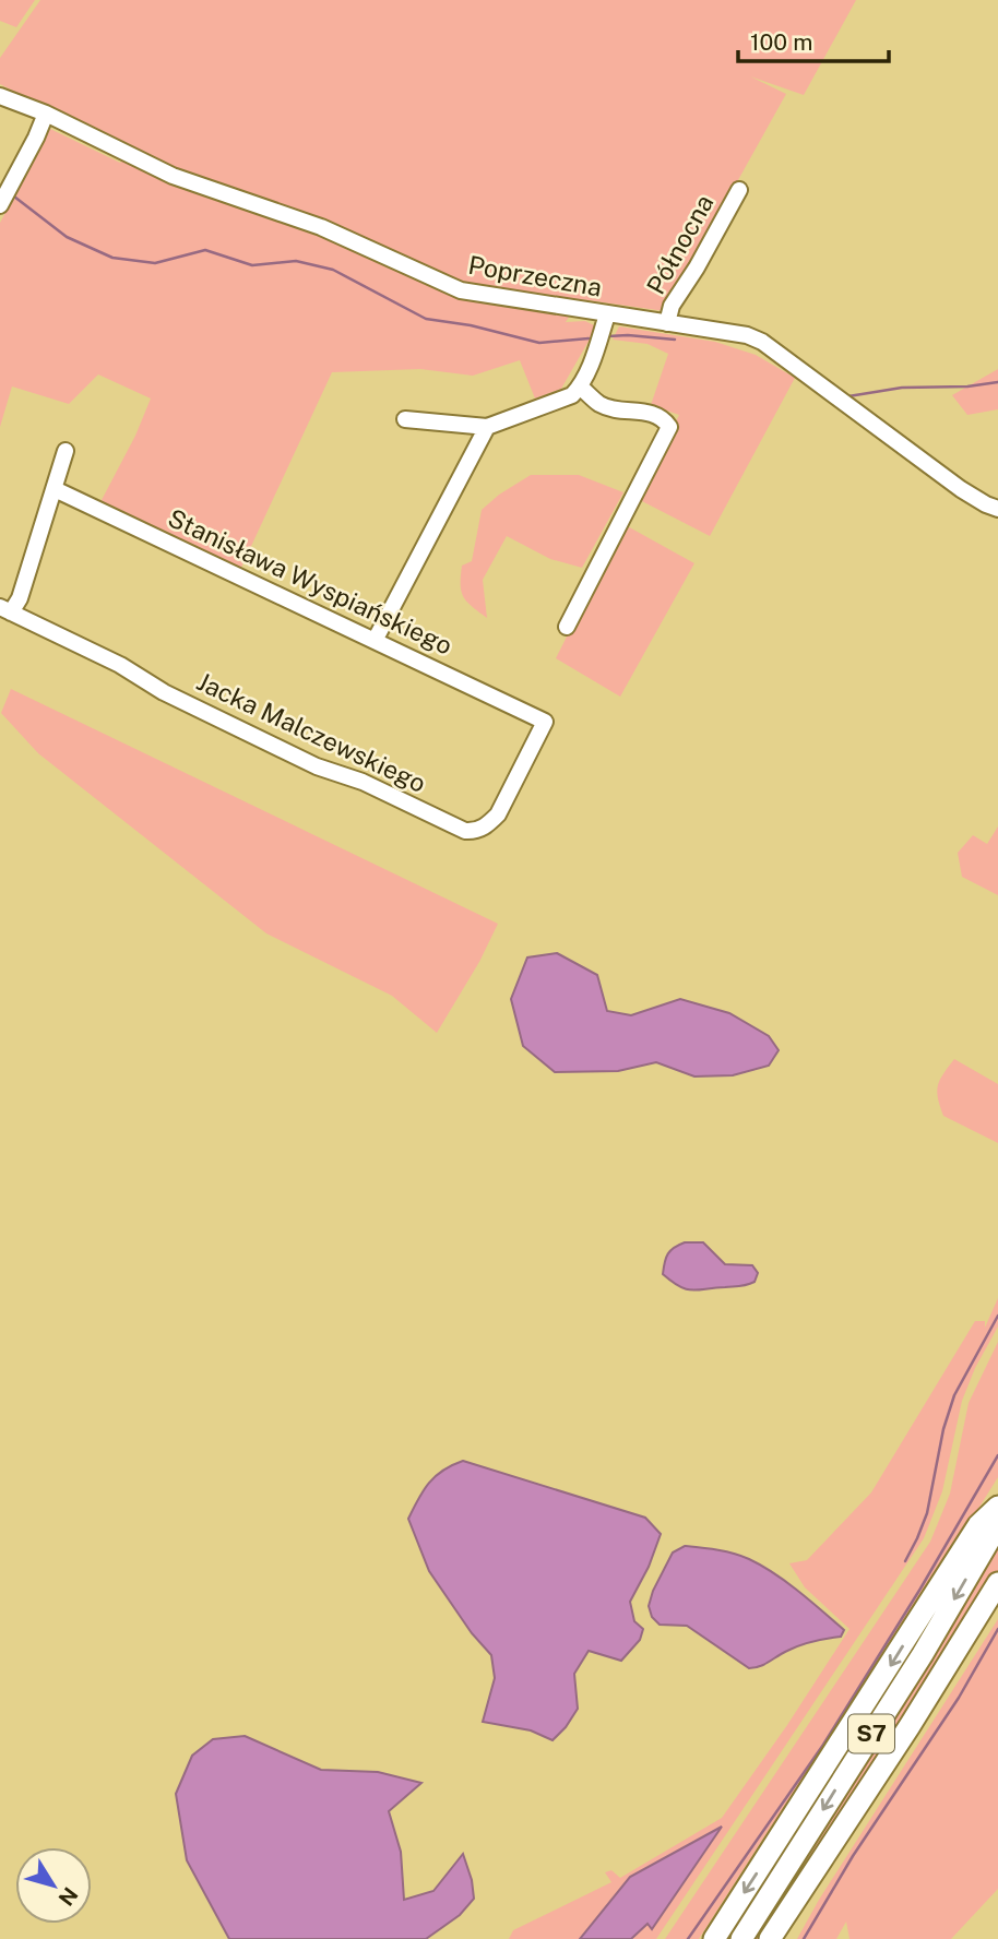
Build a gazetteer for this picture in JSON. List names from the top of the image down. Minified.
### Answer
{"streets":{"highway":["S7"],"street":["Północna","Poprzeczna","Stanisława Wyspiańskiego","Jacka Malczewskiego"]},"crossings":[["Północna","Poprzeczna"],["Stanisława Wyspiańskiego","Jacka Malczewskiego"]],"scale_bar":"100 m","north":"bottom right"}
